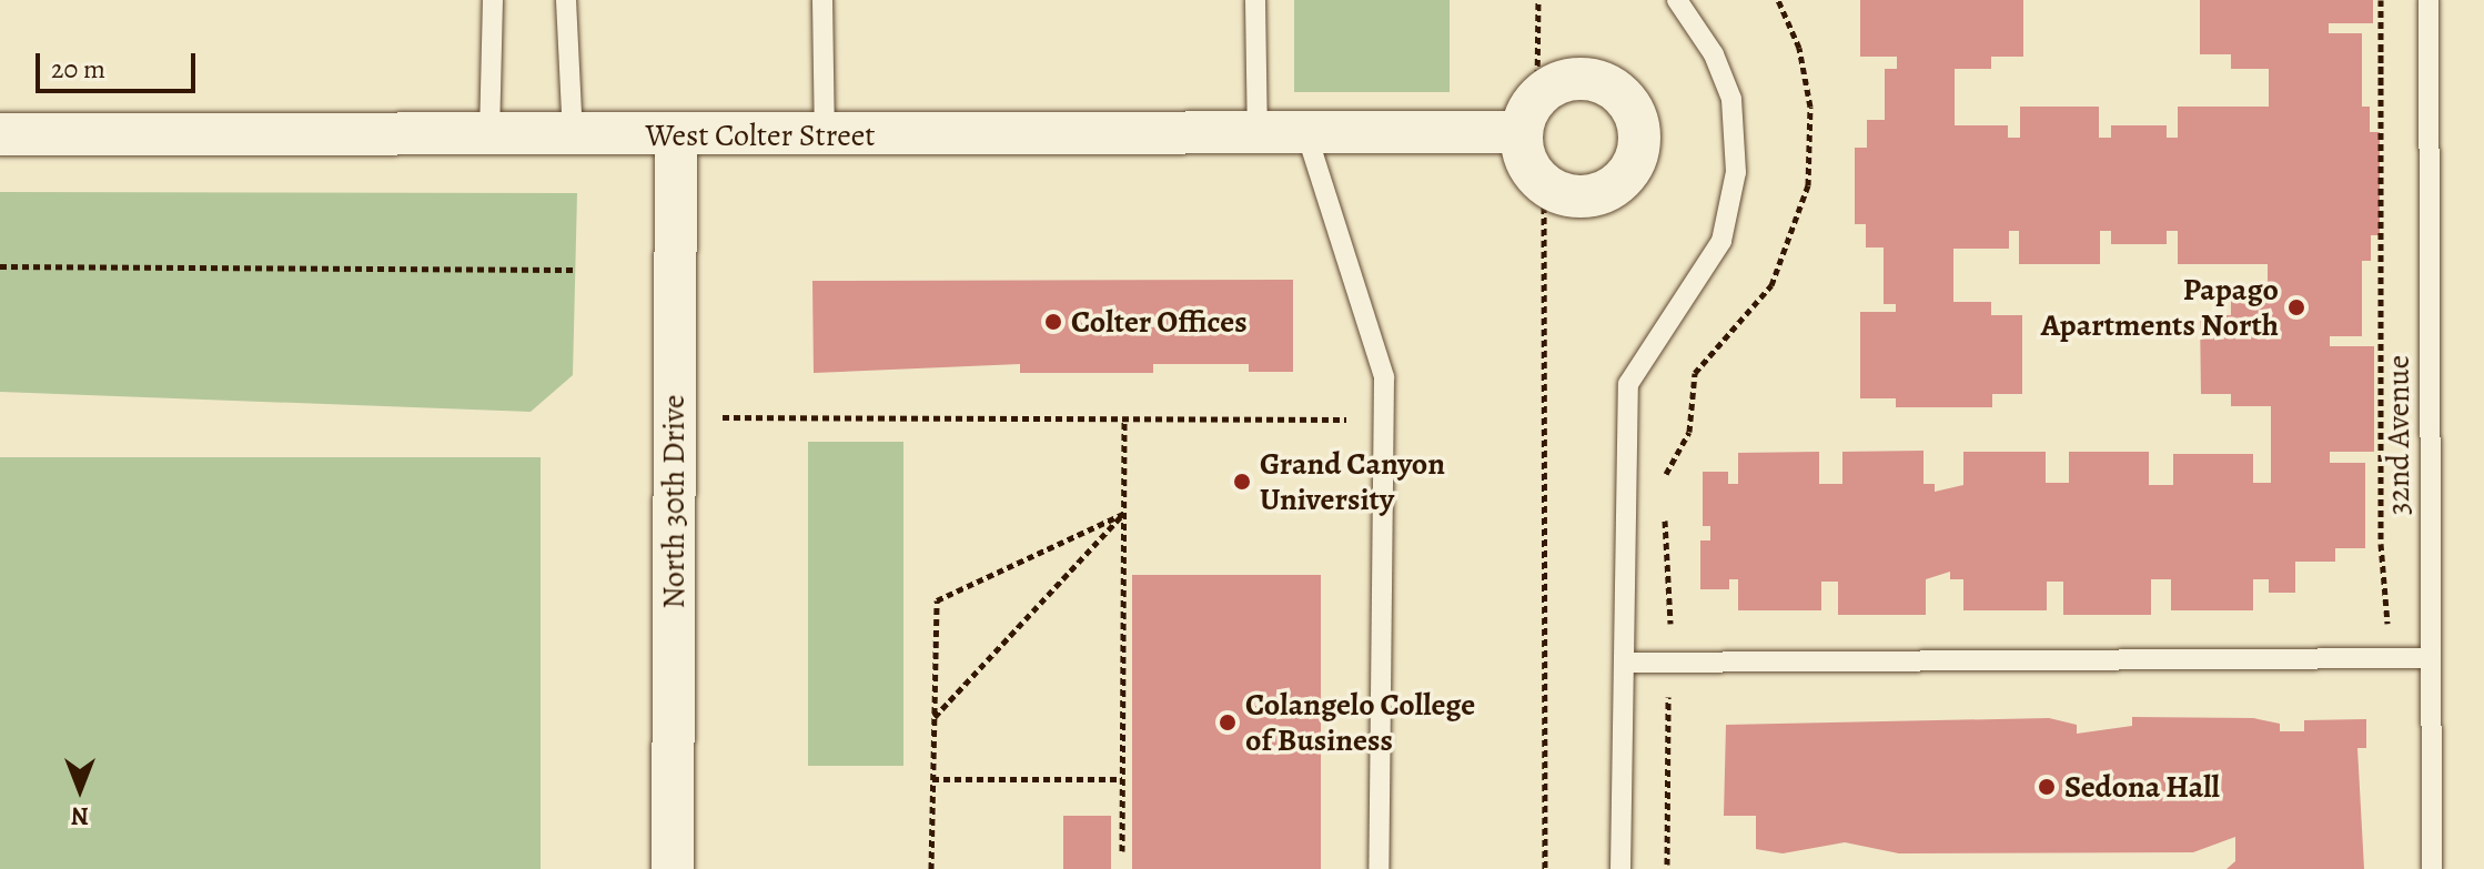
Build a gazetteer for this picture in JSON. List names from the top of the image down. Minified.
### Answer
{"streets":{"street":["West Colter Street","North 30th Drive"],"lane":["32nd Avenue"]},"crossings":[["West Colter Street","North 30th Drive"]],"places":["Papago Apartments North","Colter Offices","Grand Canyon University","Colangelo College of Business","Sedona Hall"],"scale_bar":"20 m","north":"bottom"}
